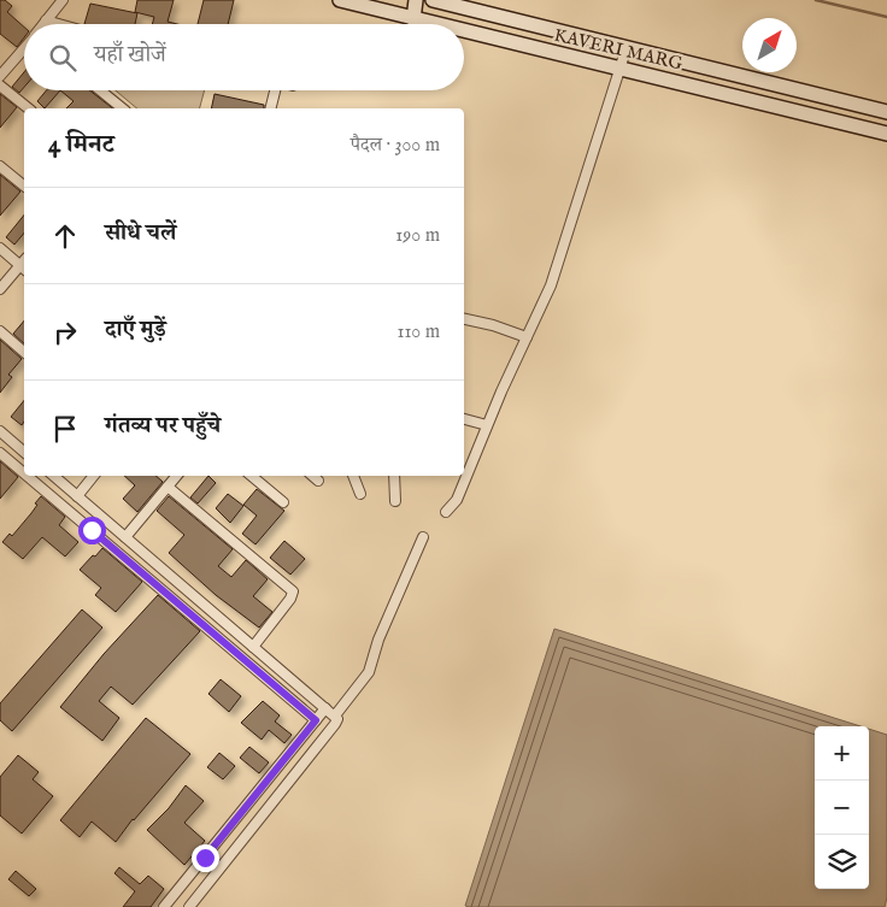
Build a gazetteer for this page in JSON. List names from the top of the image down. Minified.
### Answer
{"streets":{"street":["KAVERI MARG"]},"north":"top right","page":{"search":"यहाँ खोजें","heading":["4 मिनट","पैदल · 300 m"],"list":[["सीधे चलें","190 m"],["दाएँ मुड़ें","110 m"],"गंतव्य पर पहुँचे"],"map_buttons":["+","−"]}}
